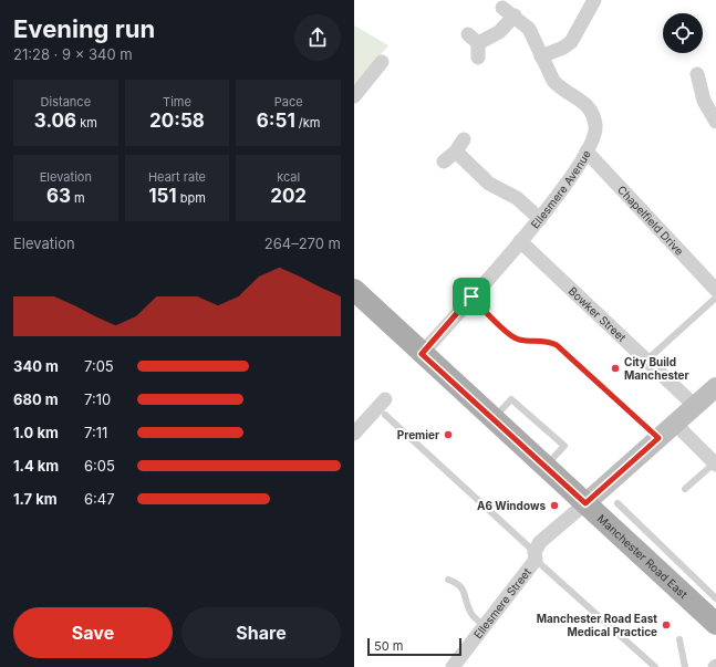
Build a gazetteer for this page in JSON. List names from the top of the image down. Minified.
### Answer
{"streets":{"main road":["Manchester Road East"],"street":["Ellesmere Avenue","Chapelfield Drive","Bowker Street","Ellesmere Street"]},"crossings":[["Ellesmere Avenue","Chapelfield Drive"],["Ellesmere Avenue","Bowker Street"],["Ellesmere Avenue","Manchester Road East"],["Manchester Road East","Ellesmere Street"]],"places":["City Build Manchester","Premier","A6 Windows","Manchester Road East Medical Practice"],"scale_bar":"50 m","page":{"heading":["Evening run","21:28 · 9 × 340 m"],"stats":[["Distance","3.06 km"],["Time","20:58"],["Pace","6:51 /km"],["Elevation","63 m"],["Heart rate","151 bpm"],["kcal","202"]],"chart":["Elevation","264–270 m"],"list":[{"name":"340 m","note":"7:05"},{"name":"680 m","note":"7:10"},{"name":"1.0 km","note":"7:11"},{"name":"1.4 km","note":"6:05"},{"name":"1.7 km","note":"6:47"}],"buttons":["Save","Share"],"scale":"50 m"}}
